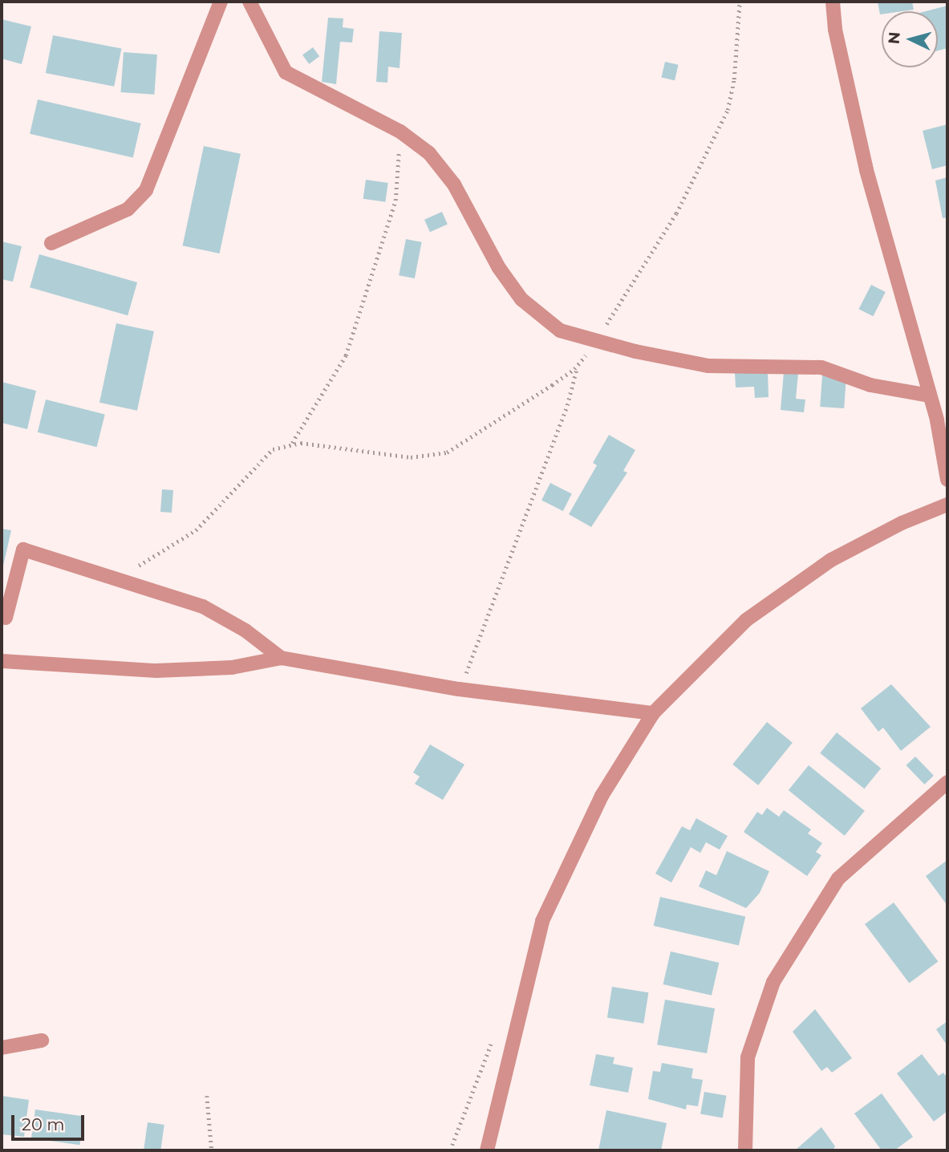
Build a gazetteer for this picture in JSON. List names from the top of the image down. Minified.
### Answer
{"scale_bar":"20 m","north":"left"}
